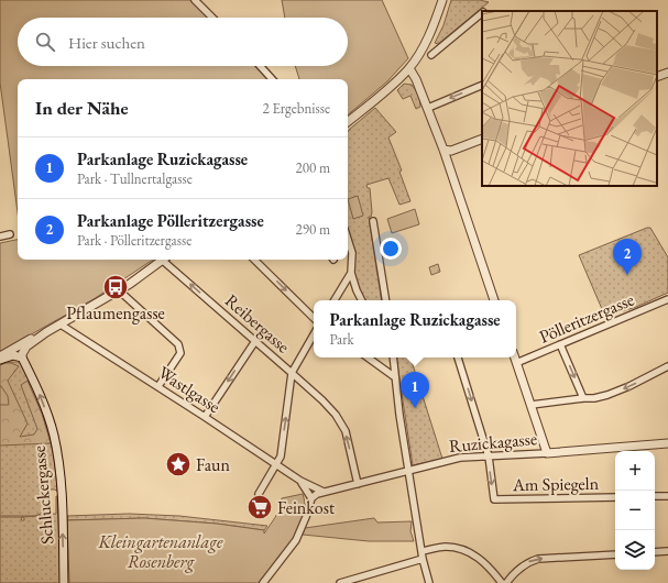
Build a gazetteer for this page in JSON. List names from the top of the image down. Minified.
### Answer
{"streets":{"street":["Pölleritzergasse","Reibergasse","Wastlgasse","Ruzickagasse","Am Spiegeln","Schluckergasse"]},"crossings":[["Reibergasse","Ruzickagasse"],["Wastlgasse","Ruzickagasse"],["Ruzickagasse","Am Spiegeln"]],"one_way":["Reibergasse","Am Spiegeln","Schluckergasse"],"parks":["Kleingartenanlage Rosenberg"],"places":{"bus stop":["Pflaumengasse"],"place":["Faun"],"supermarket":["Feinkost"]},"page":{"search":"Hier suchen","heading":["In der Nähe","2 Ergebnisse"],"list":[{"mark":"1","name":"Parkanlage Ruzickagasse","note":"Park · Tullnertalgasse","value":"200 m"},{"mark":"2","name":"Parkanlage Pölleritzergasse","note":"Park · Pölleritzergasse","value":"290 m"}],"pins":["2","1"],"popup":["Parkanlage Ruzickagasse","Park"],"map_buttons":["+","−"]}}
